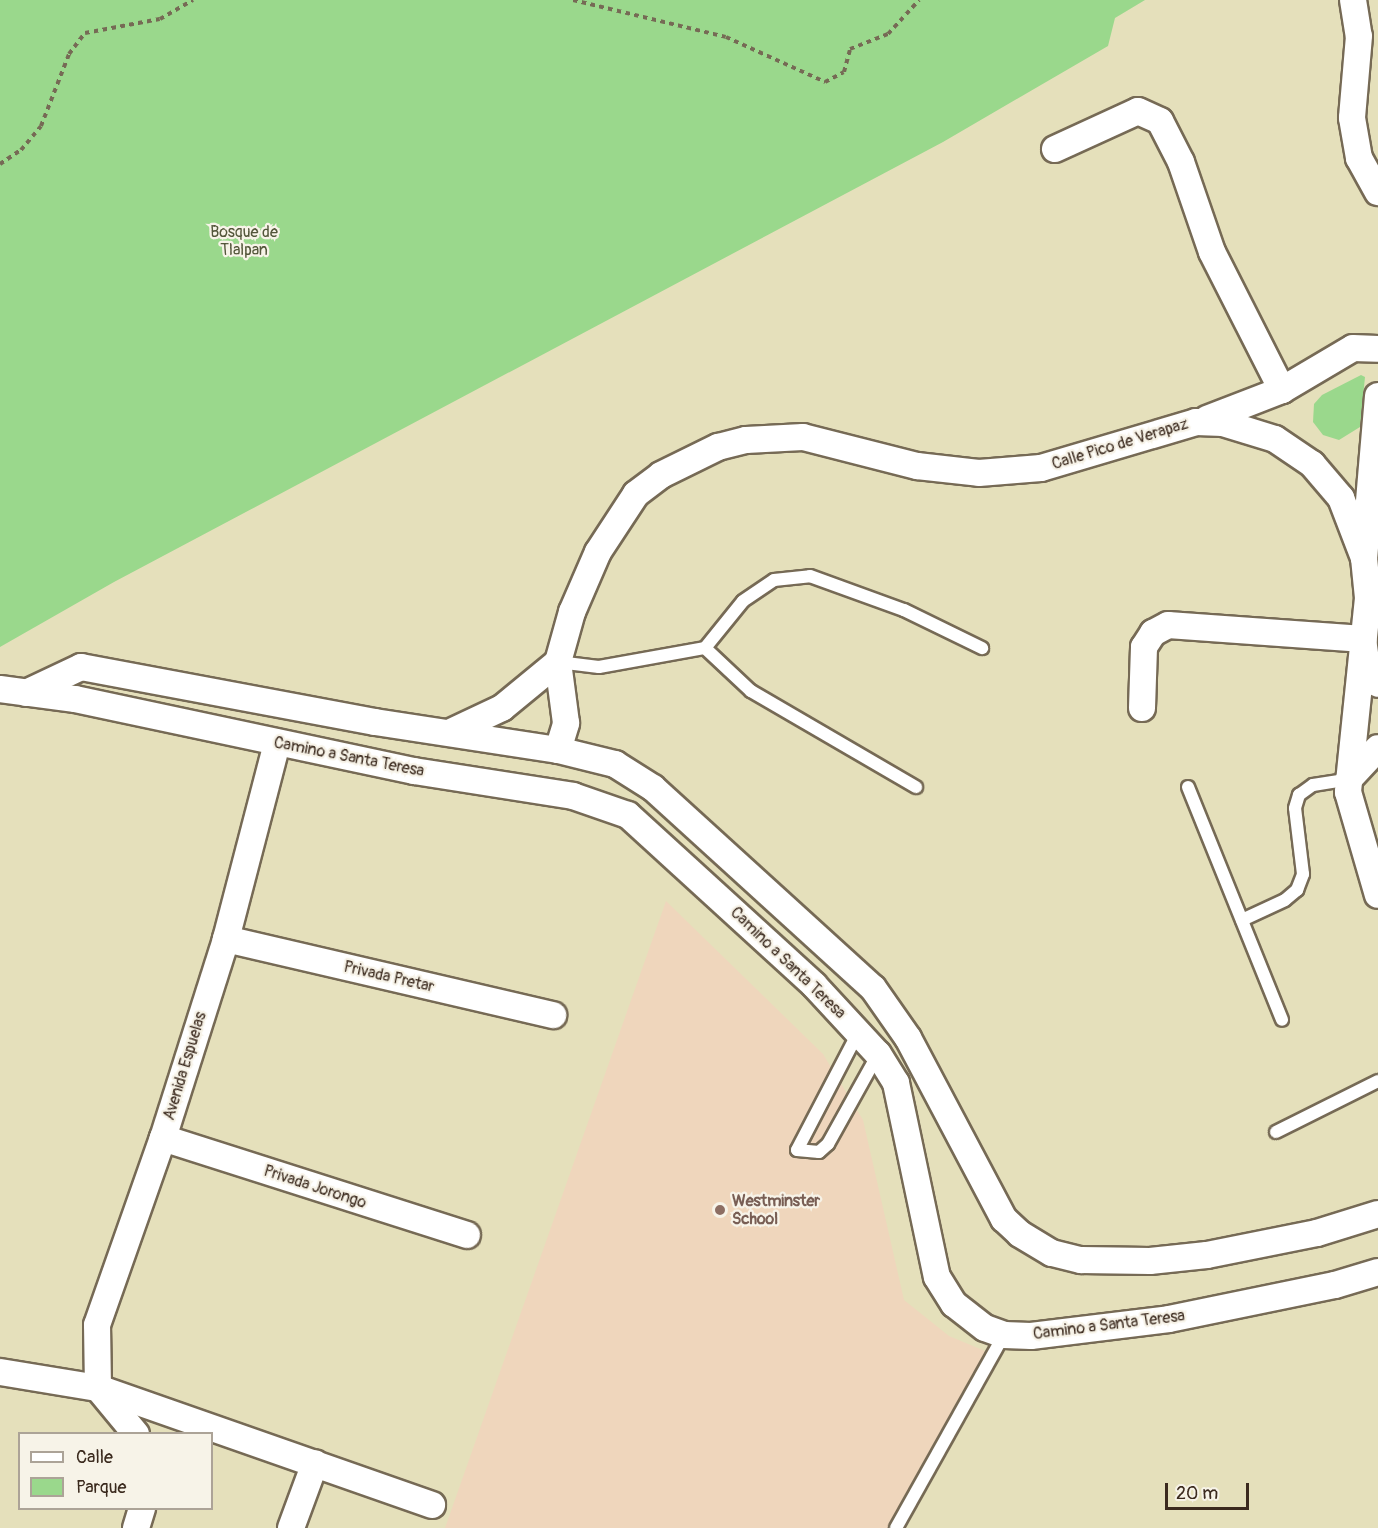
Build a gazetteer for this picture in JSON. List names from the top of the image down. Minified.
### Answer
{"streets":{"street":["Calle Pico de Verapaz","Camino a Santa Teresa","Privada Pretar","Avenida Espuelas","Privada Jorongo"]},"crossings":[["Camino a Santa Teresa","Avenida Espuelas"],["Privada Pretar","Avenida Espuelas"],["Avenida Espuelas","Privada Jorongo"]],"parks":["Bosque de Tlalpan"],"places":["Westminster School"],"legend":["Calle","Parque"],"scale_bar":"20 m"}
